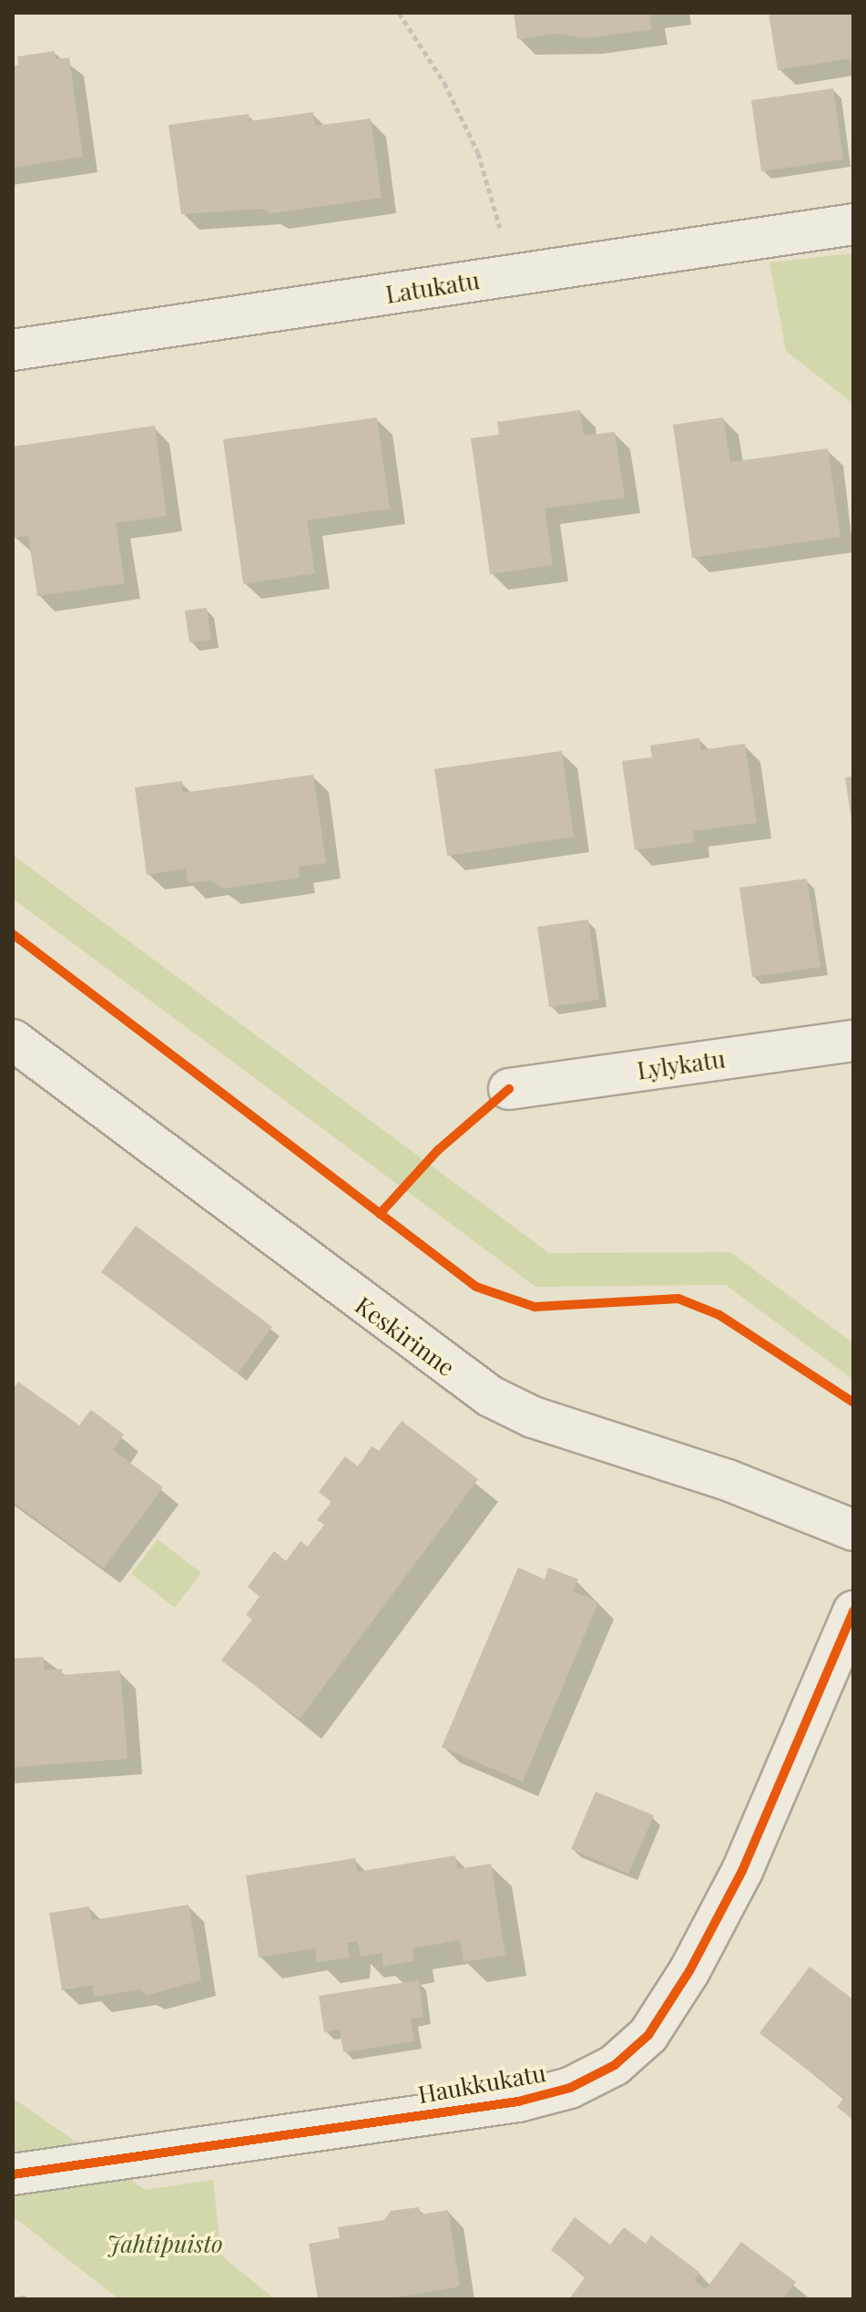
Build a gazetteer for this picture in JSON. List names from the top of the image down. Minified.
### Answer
{"streets":{"street":["Latukatu","Lylykatu","Keskirinne","Haukkukatu"]},"parks":["Jahtipuisto"]}
